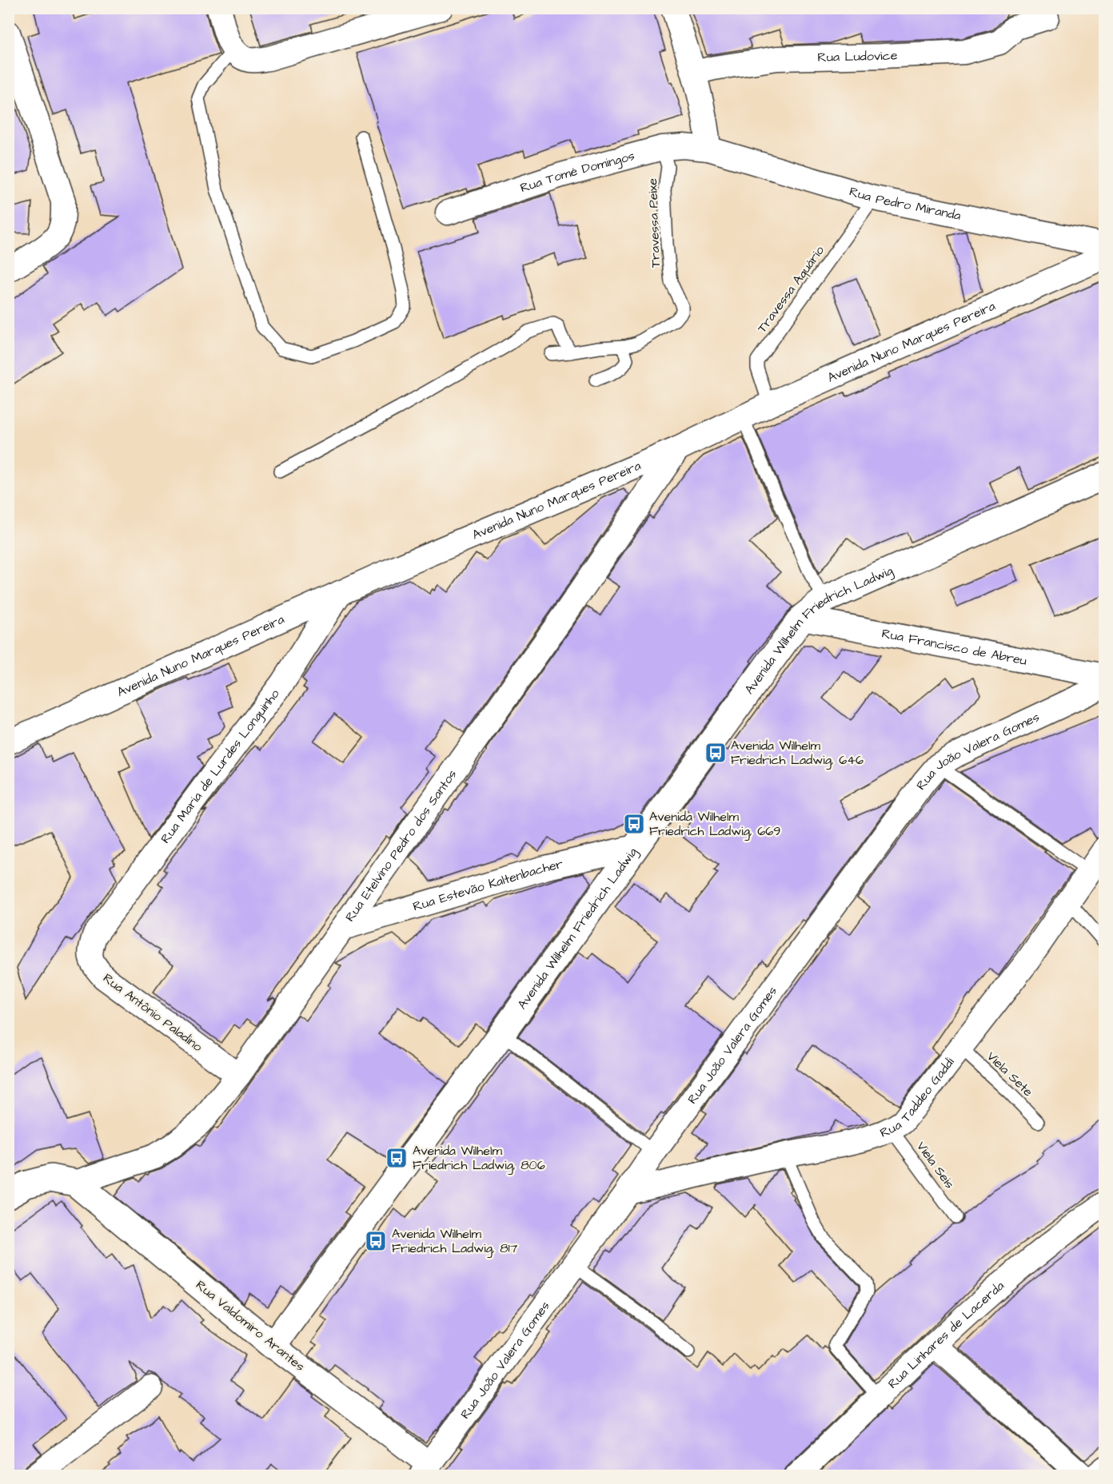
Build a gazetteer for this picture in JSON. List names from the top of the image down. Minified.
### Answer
{"streets":{"street":["Rua Ludovice","Rua Tomé Domingos","Rua Pedro Miranda","Avenida Nuno Marques Pereira","Avenida Wilhelm Friedrich Ladwig","Rua Francisco de Abreu","Rua João Valera Gomes","Rua Maria de Lurdes Longuinho","Rua Etelvino Pedro dos Santos","Rua Estevão Kaltenbacher","Rua Antônio Paladino","Rua Taddeo Gaddi","Rua Valdomiro Arantes","Rua Linhares de Lacerda"],"lane":["Travessa Peixe","Travessa Aquário","Viela Sete","Viela Seis"]},"crossings":[["Rua Tomé Domingos","Rua Pedro Miranda"],["Rua Tomé Domingos","Travessa Peixe"],["Rua Pedro Miranda","Travessa Aquário"],["Travessa Aquário","Avenida Nuno Marques Pereira"],["Avenida Nuno Marques Pereira","Rua Maria de Lurdes Longuinho"],["Avenida Nuno Marques Pereira","Rua Etelvino Pedro dos Santos"],["Avenida Wilhelm Friedrich Ladwig","Rua Francisco de Abreu"],["Avenida Wilhelm Friedrich Ladwig","Rua Estevão Kaltenbacher"],["Avenida Wilhelm Friedrich Ladwig","Rua Valdomiro Arantes"],["Rua João Valera Gomes","Rua Taddeo Gaddi"],["Rua João Valera Gomes","Rua Valdomiro Arantes"],["Rua Maria de Lurdes Longuinho","Rua Antônio Paladino"],["Rua Etelvino Pedro dos Santos","Rua Estevão Kaltenbacher"],["Rua Etelvino Pedro dos Santos","Rua Antônio Paladino"],["Rua Etelvino Pedro dos Santos","Rua Valdomiro Arantes"],["Viela Sete","Rua Taddeo Gaddi"],["Rua Taddeo Gaddi","Viela Seis"]],"places":{"bus stop":["Avenida Wilhelm Friedrich Ladwig, 646","Avenida Wilhelm Friedrich Ladwig, 669","Avenida Wilhelm Friedrich Ladwig, 806","Avenida Wilhelm Friedrich Ladwig, 817"]}}
